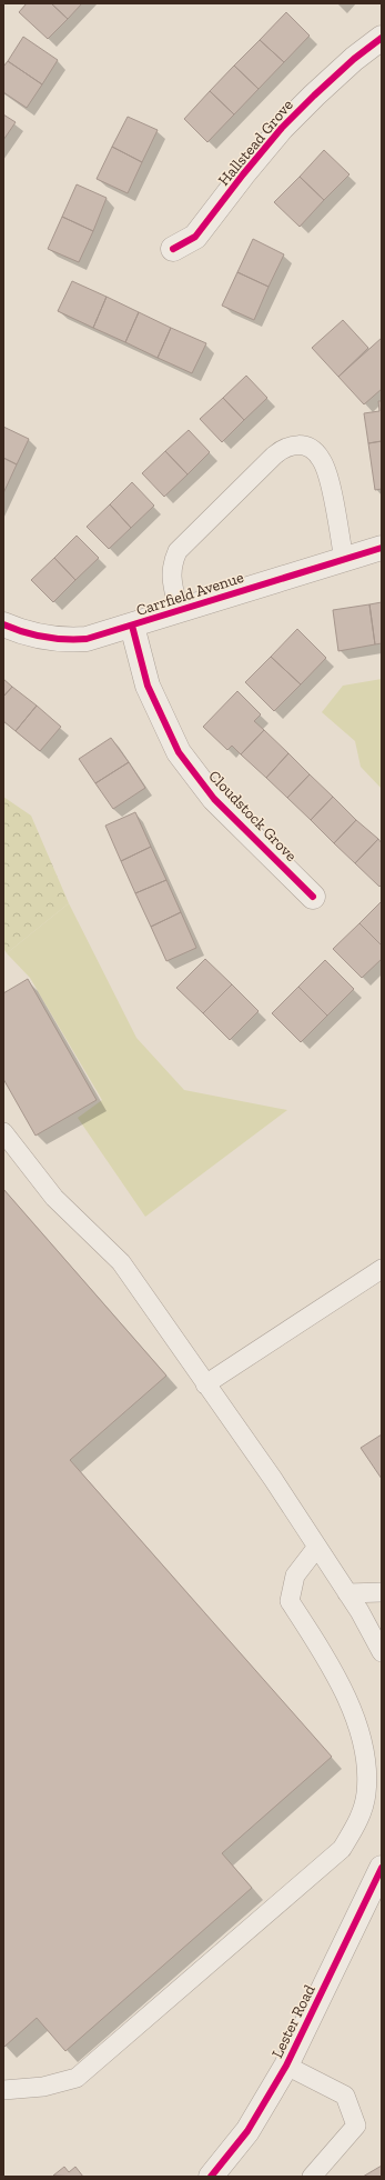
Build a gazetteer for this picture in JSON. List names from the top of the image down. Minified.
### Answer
{"streets":{"street":["Hallstead Grove","Carrfield Avenue","Cloudstock Grove","Lester Road"]},"crossings":[["Carrfield Avenue","Cloudstock Grove"]]}
